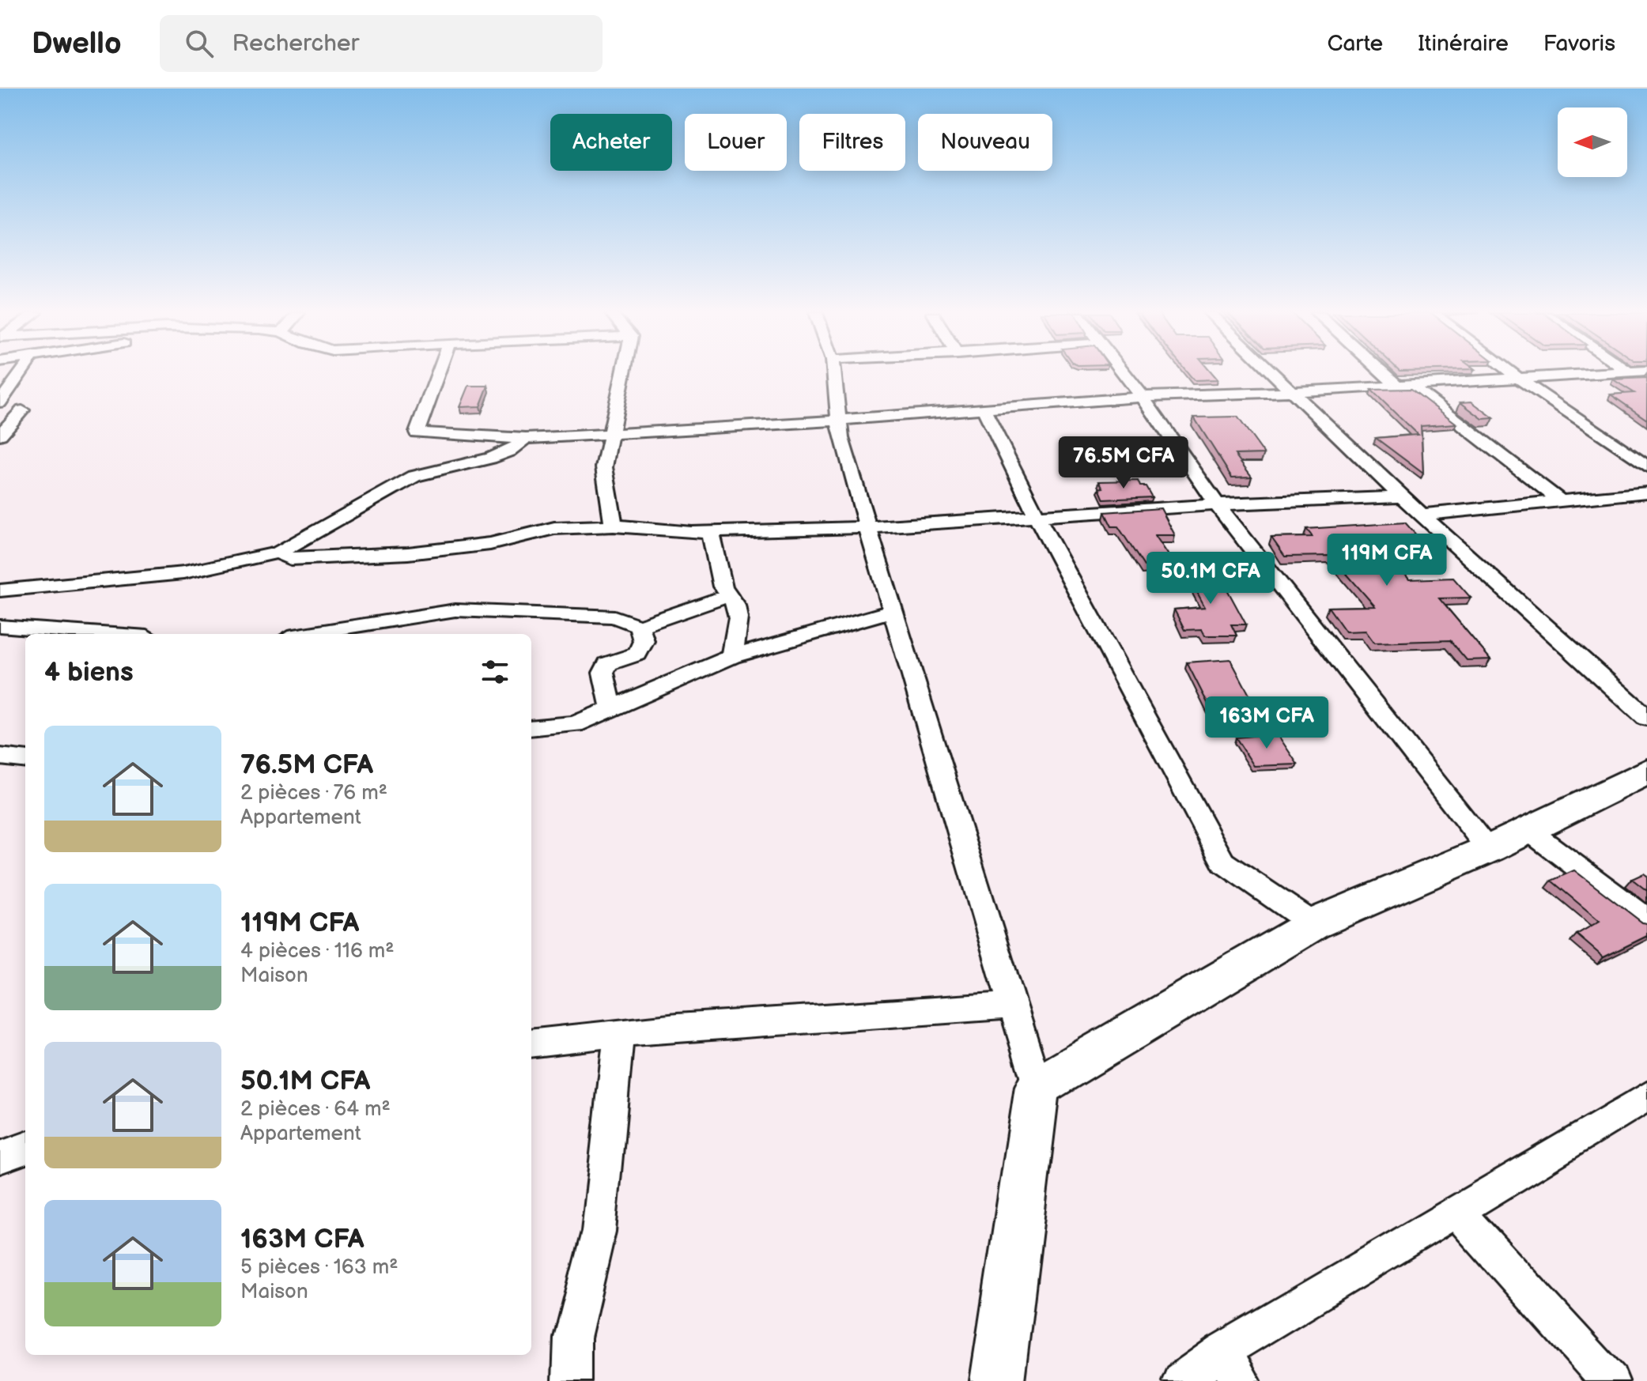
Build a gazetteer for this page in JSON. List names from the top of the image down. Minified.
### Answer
{"north":"left","page":{"header":"Dwello","search":"Rechercher","nav":["Carte","Itinéraire","Favoris"],"chip":["Acheter","Louer","Filtres","Nouveau"],"price":["76.5M CFA","119M CFA","50.1M CFA","163M CFA"],"heading":"4 biens","list":[{"name":"76.5M CFA","note":"2 pièces · 76 m² · Appartement"},{"name":"119M CFA","note":"4 pièces · 116 m² · Maison"},{"name":"50.1M CFA","note":"2 pièces · 64 m² · Appartement"},{"name":"163M CFA","note":"5 pièces · 163 m² · Maison"}]}}
